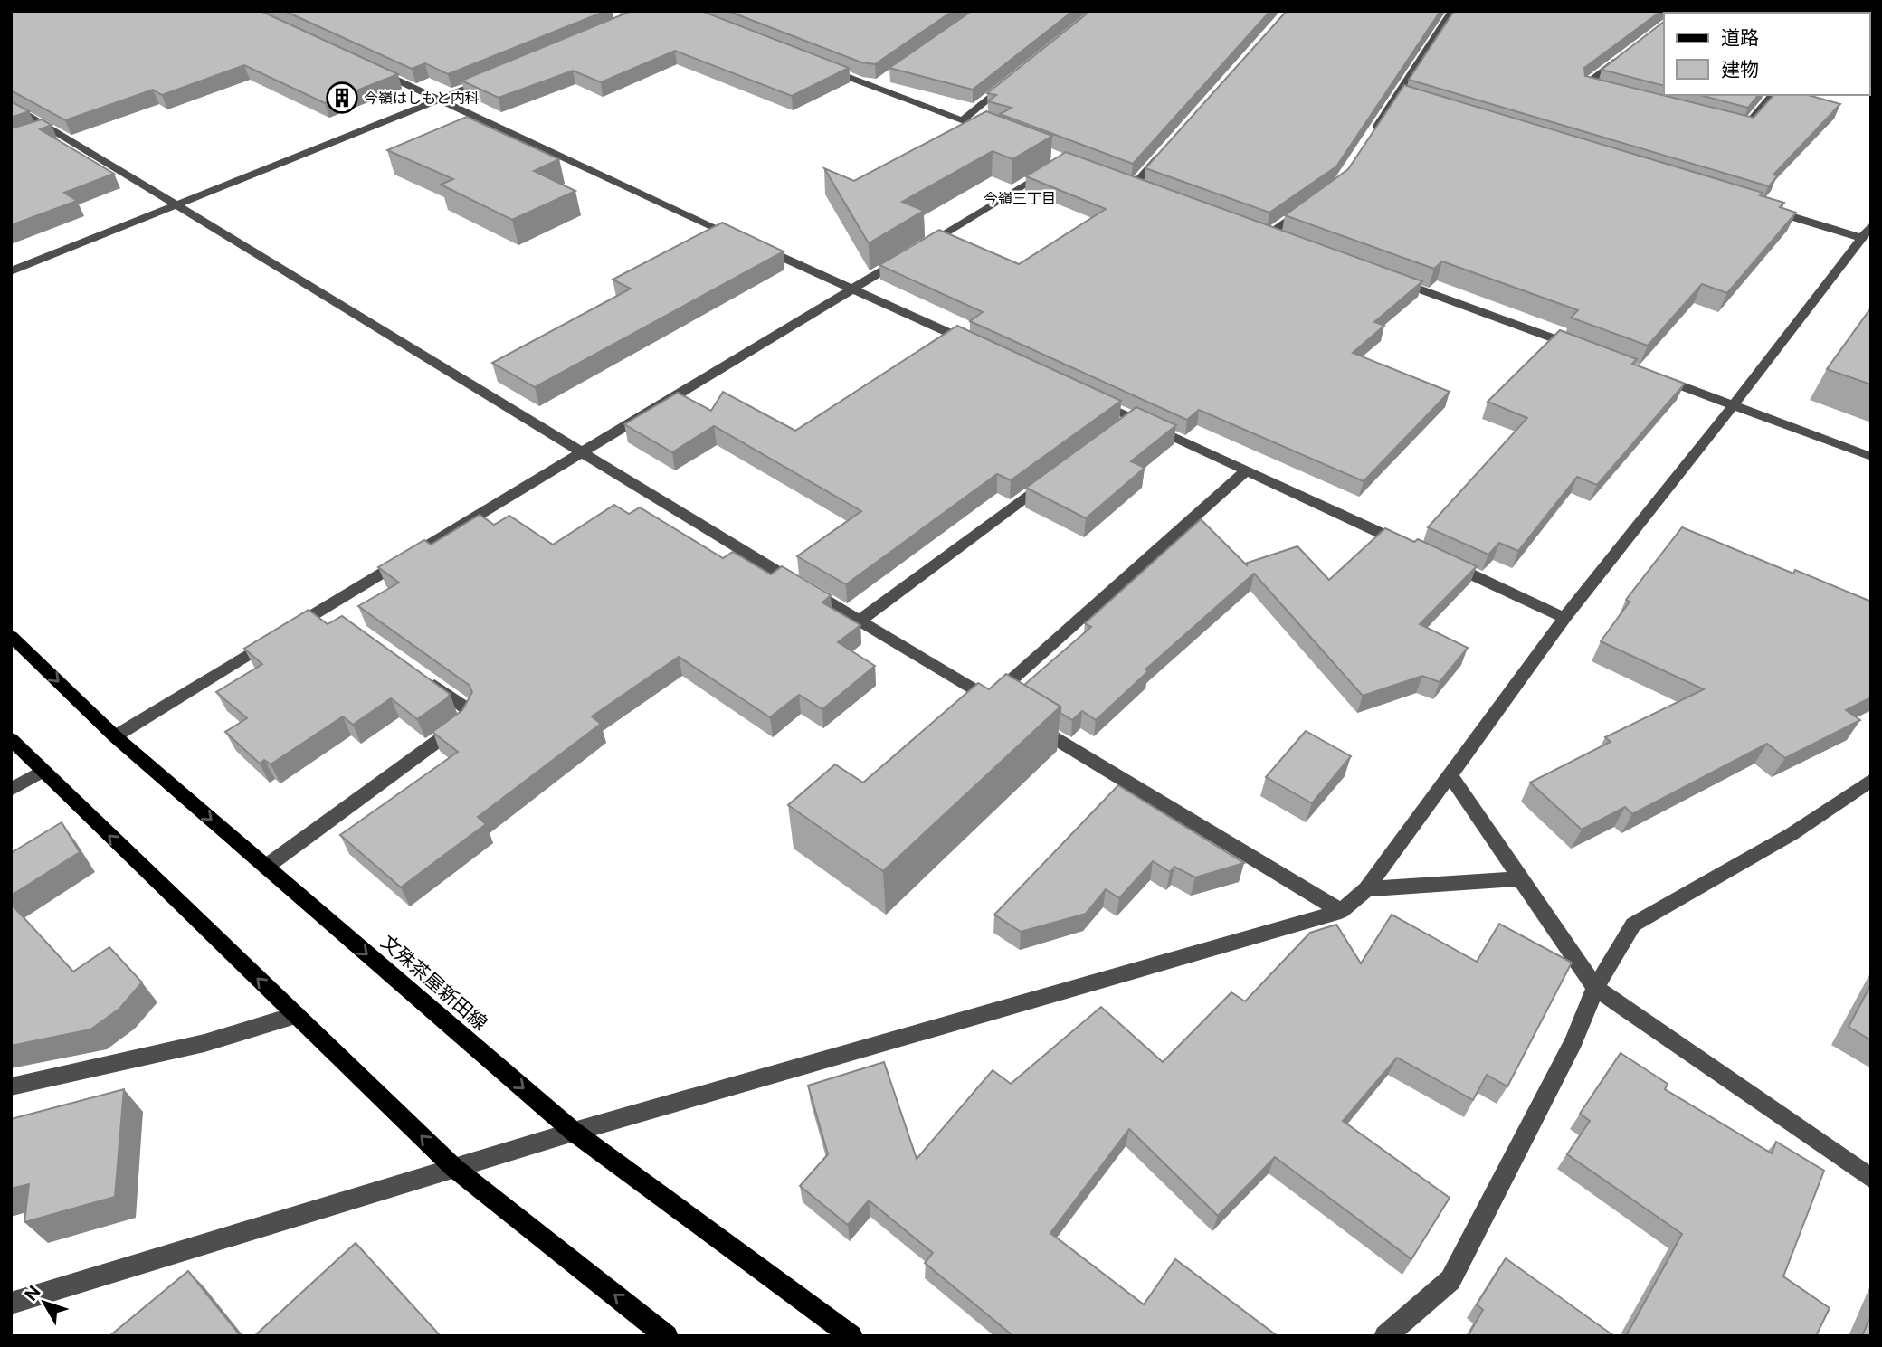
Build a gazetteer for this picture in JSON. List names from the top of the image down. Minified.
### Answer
{"streets":{"main road":["文殊茶屋新田線"]},"districts":["今嶺三丁目"],"places":{"building":["今嶺はしもと内科"]},"legend":["道路","建物"],"north":"top left"}
